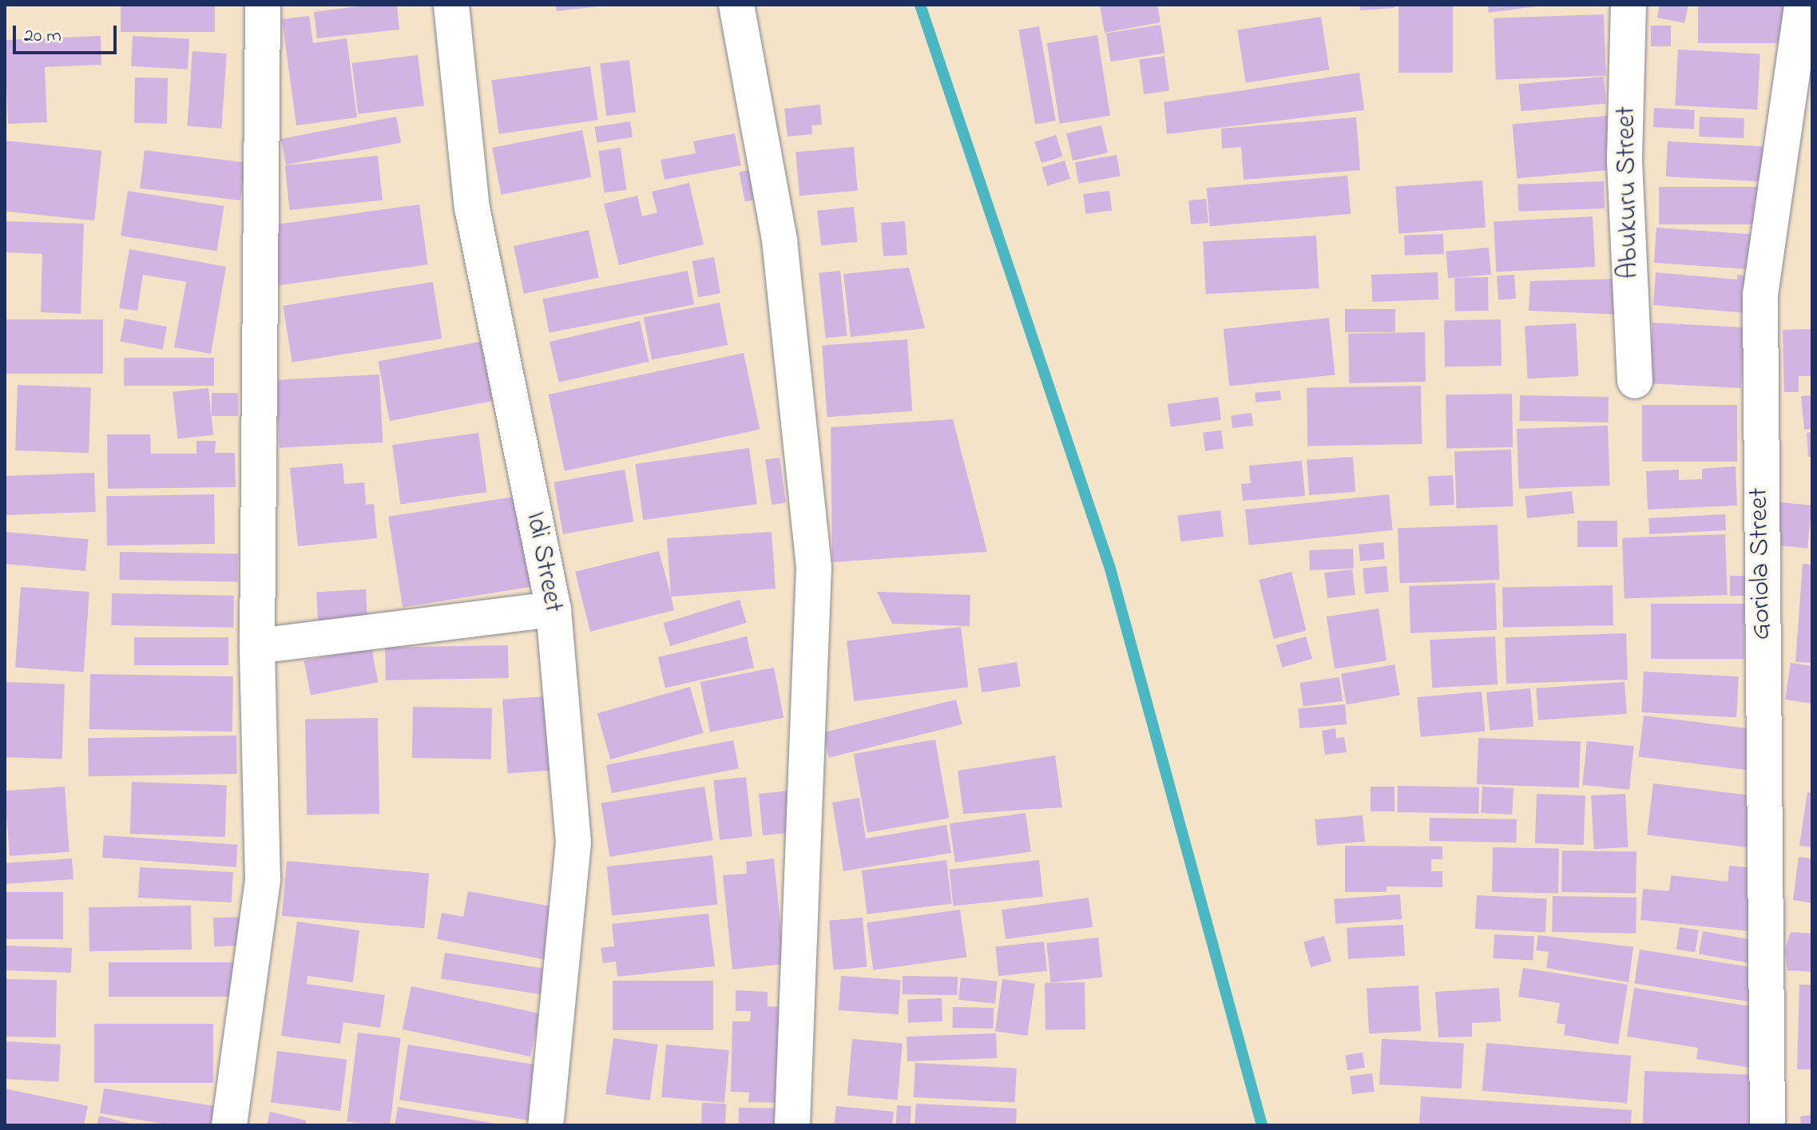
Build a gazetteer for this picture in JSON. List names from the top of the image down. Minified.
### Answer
{"streets":{"street":["Abukuru Street","Idi Street","Goriola Street"]},"scale_bar":"20 m"}
